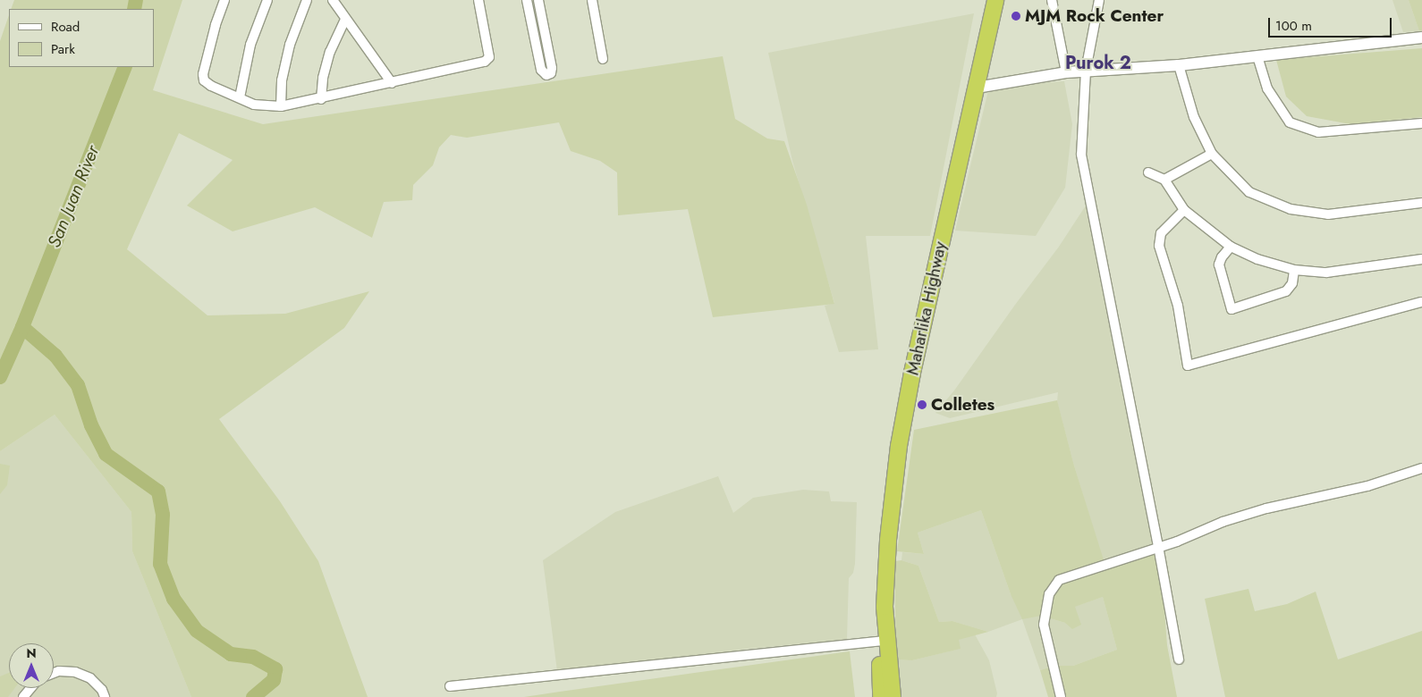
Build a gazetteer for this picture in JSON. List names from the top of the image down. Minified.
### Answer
{"streets":{"highway":["Maharlika Highway"]},"districts":["Purok 2"],"water":["San Juan River"],"places":["MJM Rock Center","Colletes"],"legend":["Road","Park"],"scale_bar":"100 m","north":"top"}
